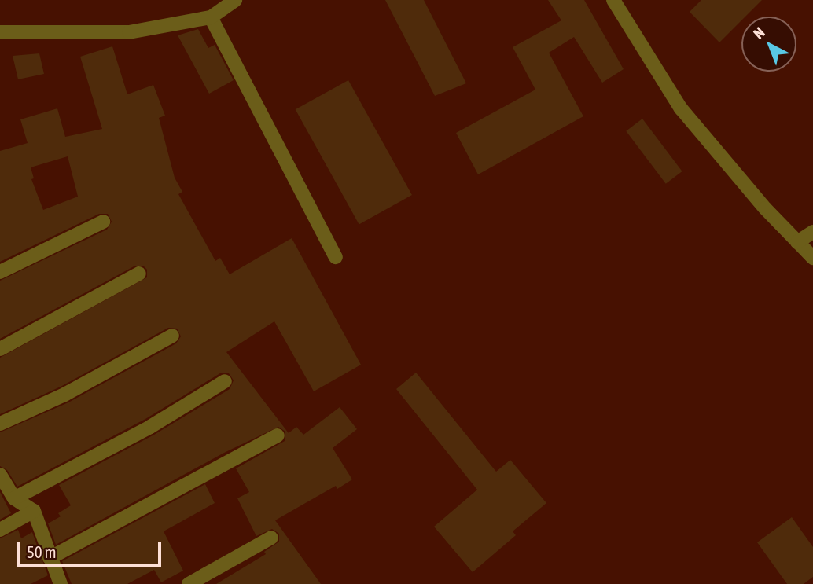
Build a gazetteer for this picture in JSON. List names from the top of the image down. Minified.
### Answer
{"scale_bar":"50 m","north":"top left"}
